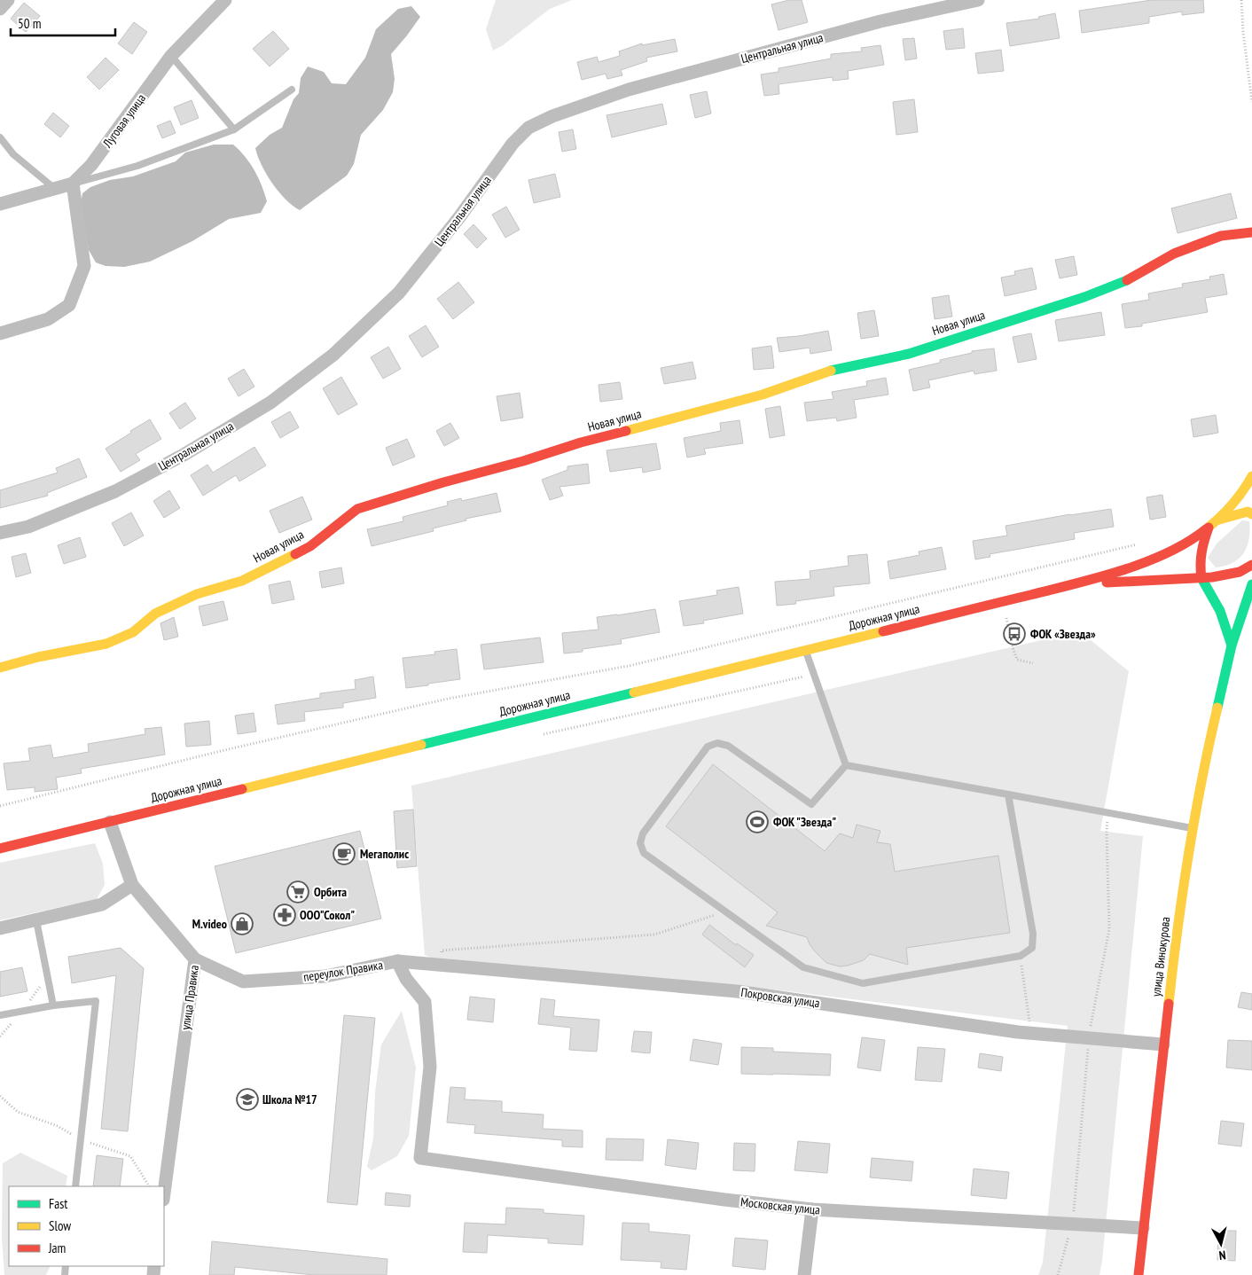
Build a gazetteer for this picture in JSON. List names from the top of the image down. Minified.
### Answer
{"streets":{"main road":["Новая улица","Дорожная улица","улица Винокурова"],"street":["Центральная улица","Луговая улица","переулок Правика","улица Правика","Покровская улица","Московская улица"]},"crossings":[["Дорожная улица","улица Правика"],["улица Винокурова","Покровская улица"],["улица Винокурова","Московская улица"],["переулок Правика","улица Правика"],["переулок Правика","Покровская улица"],["переулок Правика","Московская улица"]],"places":{"bus stop":["ФОК «Звезда»"],"sports":["ФОК \"Звезда\""],"cafe":["Мегаполис"],"supermarket":["Орбита"],"pharmacy":["ООО\"Сокол\""],"shop":["M.video"],"school or university":["Школа №17"]},"legend":["Fast","Slow","Jam"],"scale_bar":"50 m","north":"bottom"}
